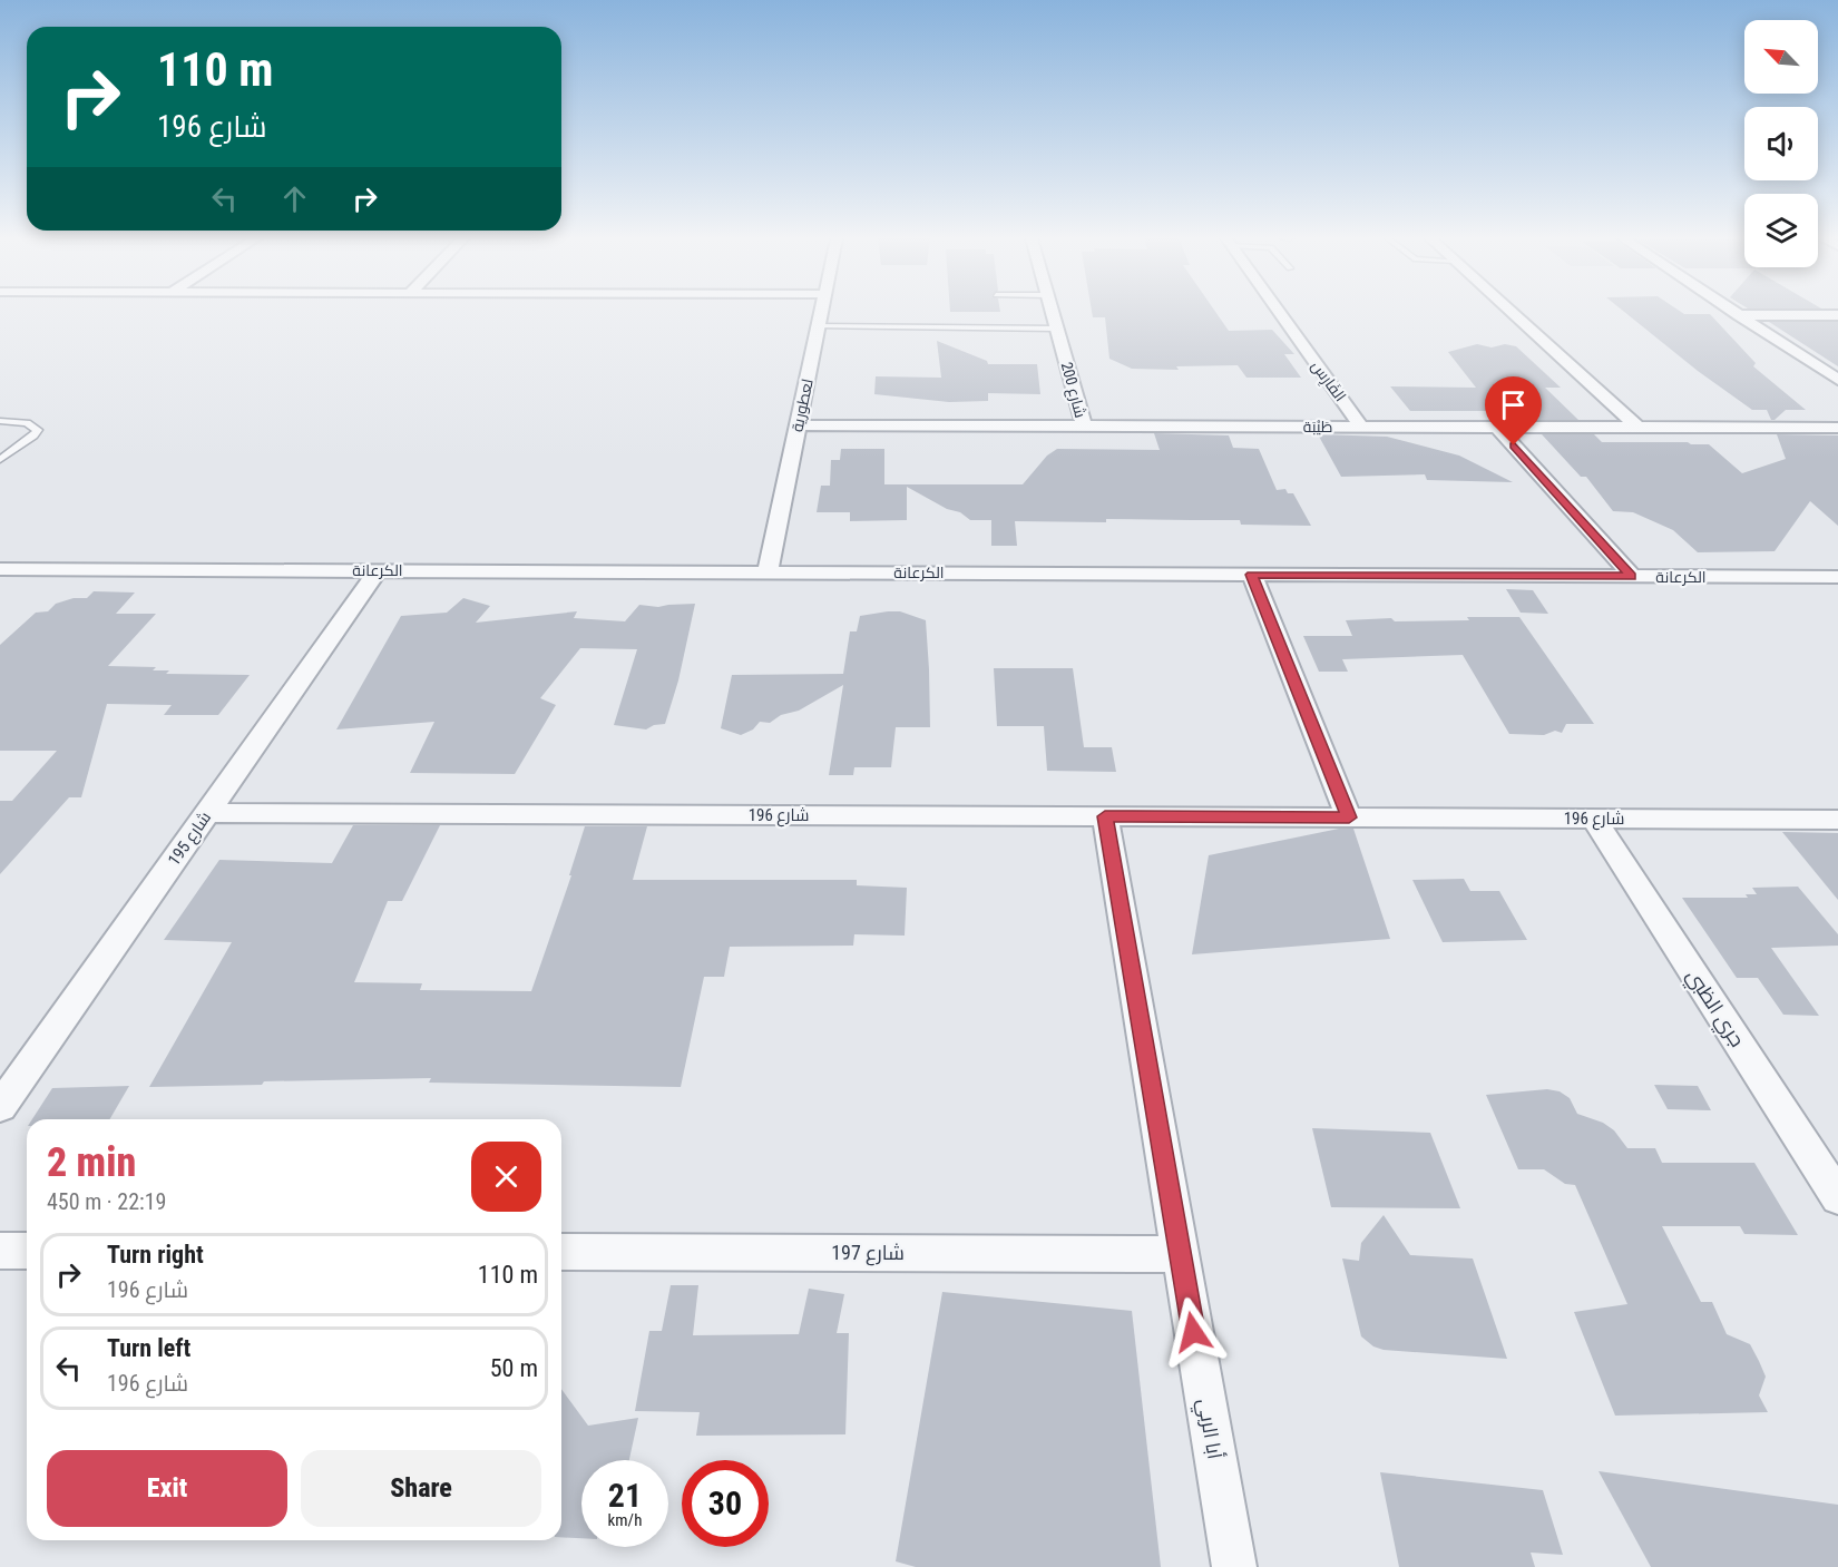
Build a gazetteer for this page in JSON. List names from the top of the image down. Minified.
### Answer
{"streets":{"street":["الفَارِس","شارع 200","لعطورية","طَيْبَة","الكرعانة","شارع 196","شارع 195","جري الظبي","شارع 197","أبا الربي"]},"crossings":[["الفَارِس","طَيْبَة"],["شارع 200","طَيْبَة"],["لعطورية","طَيْبَة"],["لعطورية","الكرعانة"],["الكرعانة","شارع 195"],["شارع 196","شارع 195"],["شارع 196","جري الظبي"],["شارع 196","أبا الربي"],["شارع 197","أبا الربي"]],"north":"top left","page":{"turn":["110 m","شارع 196"],"heading":["2 min","450 m · 22:19"],"list":[{"name":"Turn right","note":"شارع 196","value":"110 m"},{"name":"Turn left","note":"شارع 196","value":"50 m"}],"buttons":["Exit","Share"],"speed":"21 km/h","limit":"30"}}
